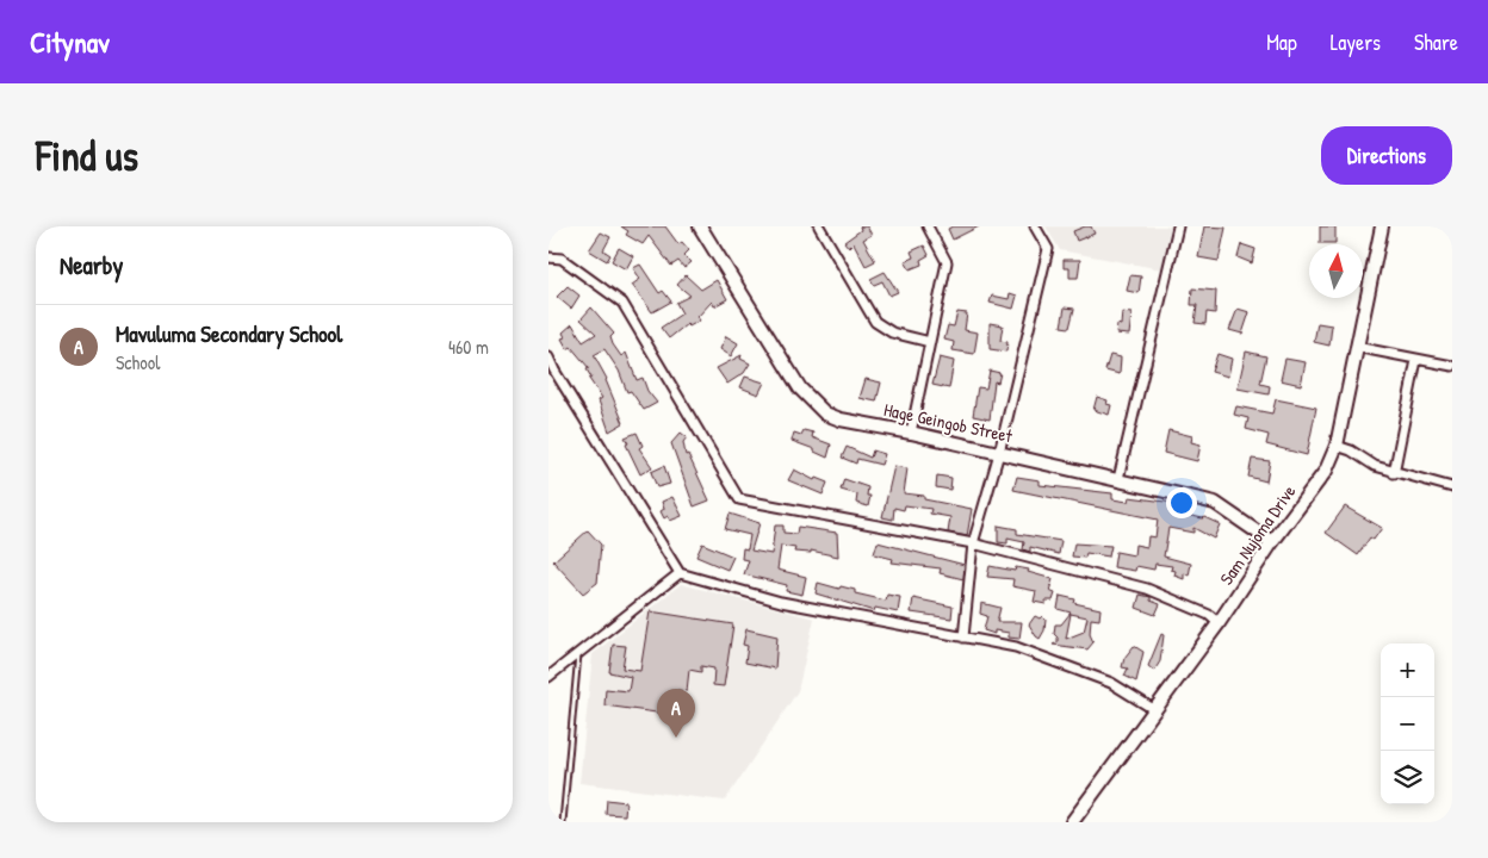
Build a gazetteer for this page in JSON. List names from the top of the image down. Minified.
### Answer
{"streets":{"street":["Hage Geingob Street","Sam Nujoma Drive"]},"crossings":[["Hage Geingob Street","Sam Nujoma Drive"]],"north":"top","page":{"header":"Citynav","nav":["Map","Layers","Share"],"buttons":"Directions","title":"Find us","heading":"Nearby","list":[{"mark":"A","name":"Mavuluma Secondary School","note":"School","value":"460 m"}],"map_buttons":["+","−"],"pins":"A"}}
